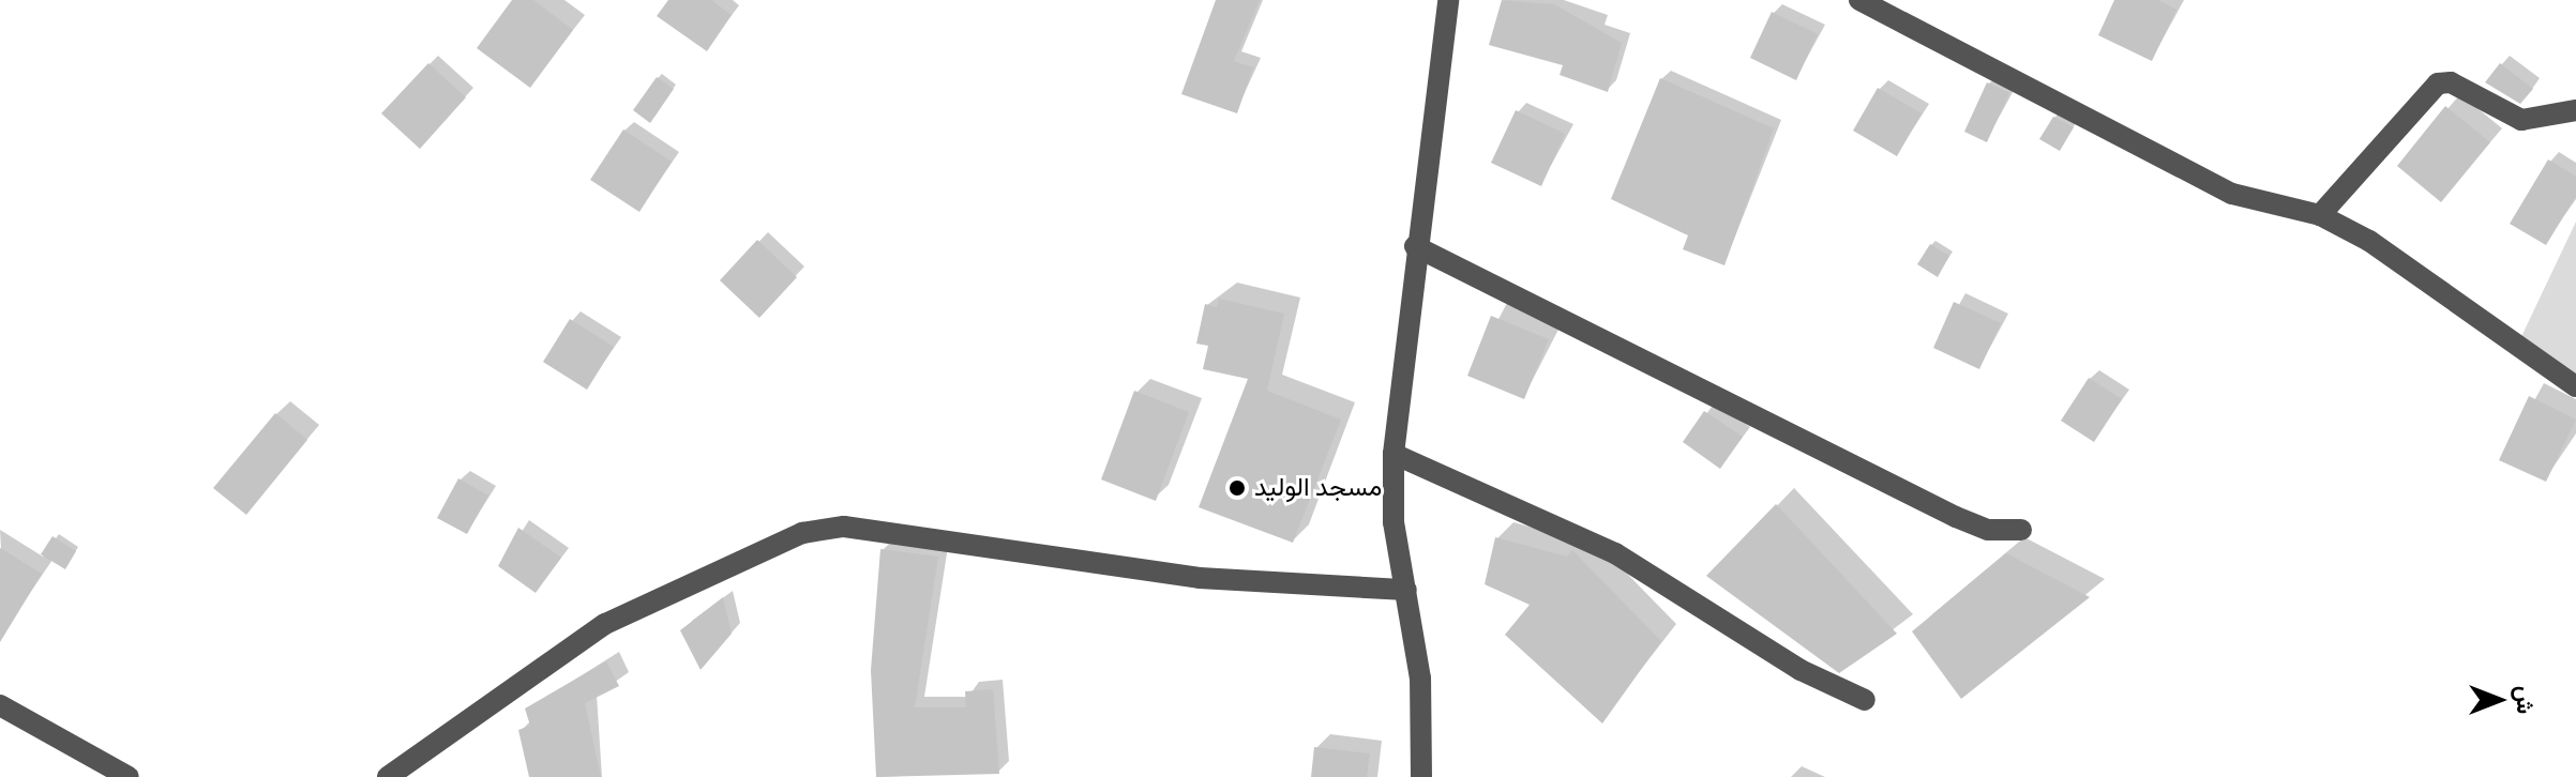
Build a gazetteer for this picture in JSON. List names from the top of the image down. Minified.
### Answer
{"places":["مسجد الوليد"],"north":"right"}
